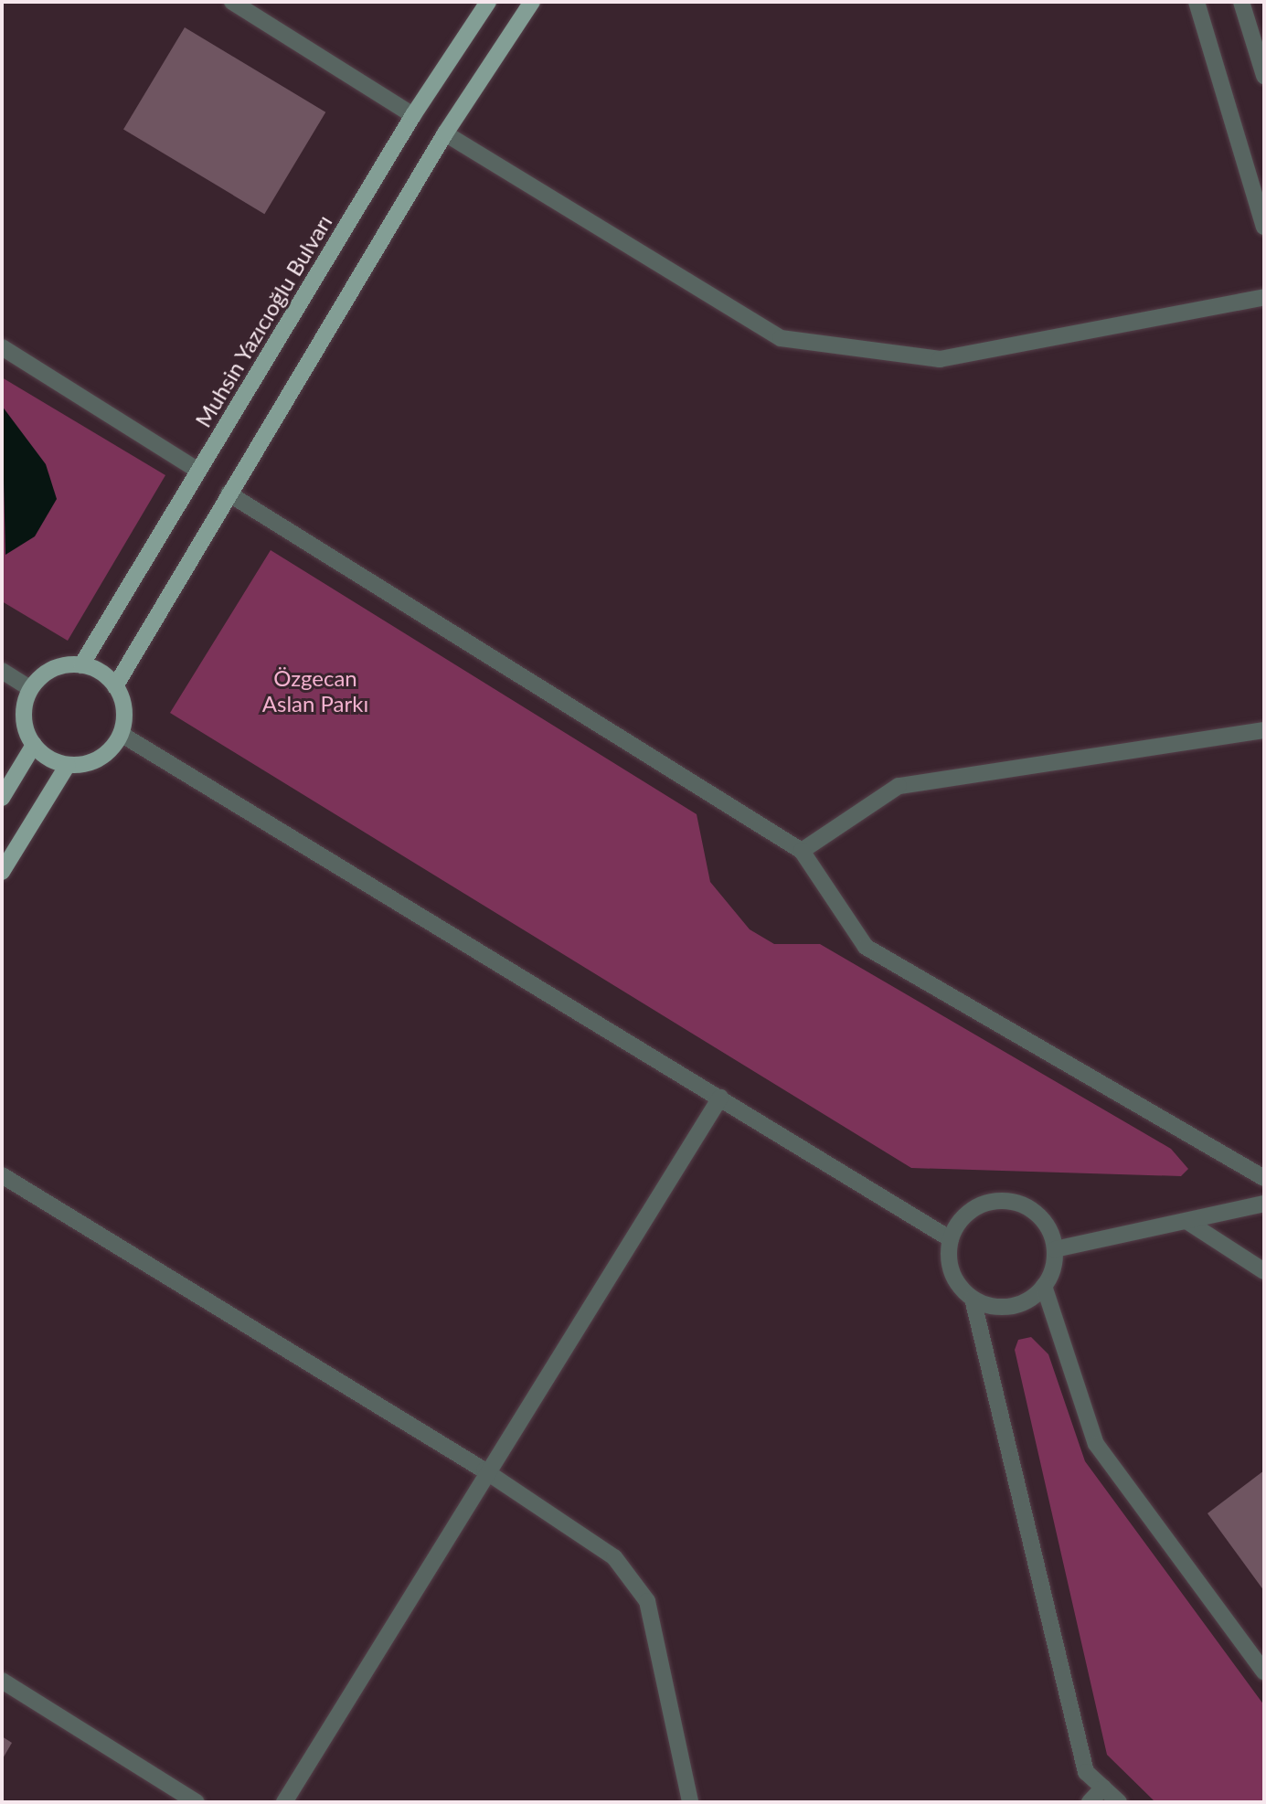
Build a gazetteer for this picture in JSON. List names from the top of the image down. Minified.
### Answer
{"streets":{"main road":["Muhsin Yazıcıoğlu Bulvarı"]},"parks":["Özgecan Aslan Parkı"]}
